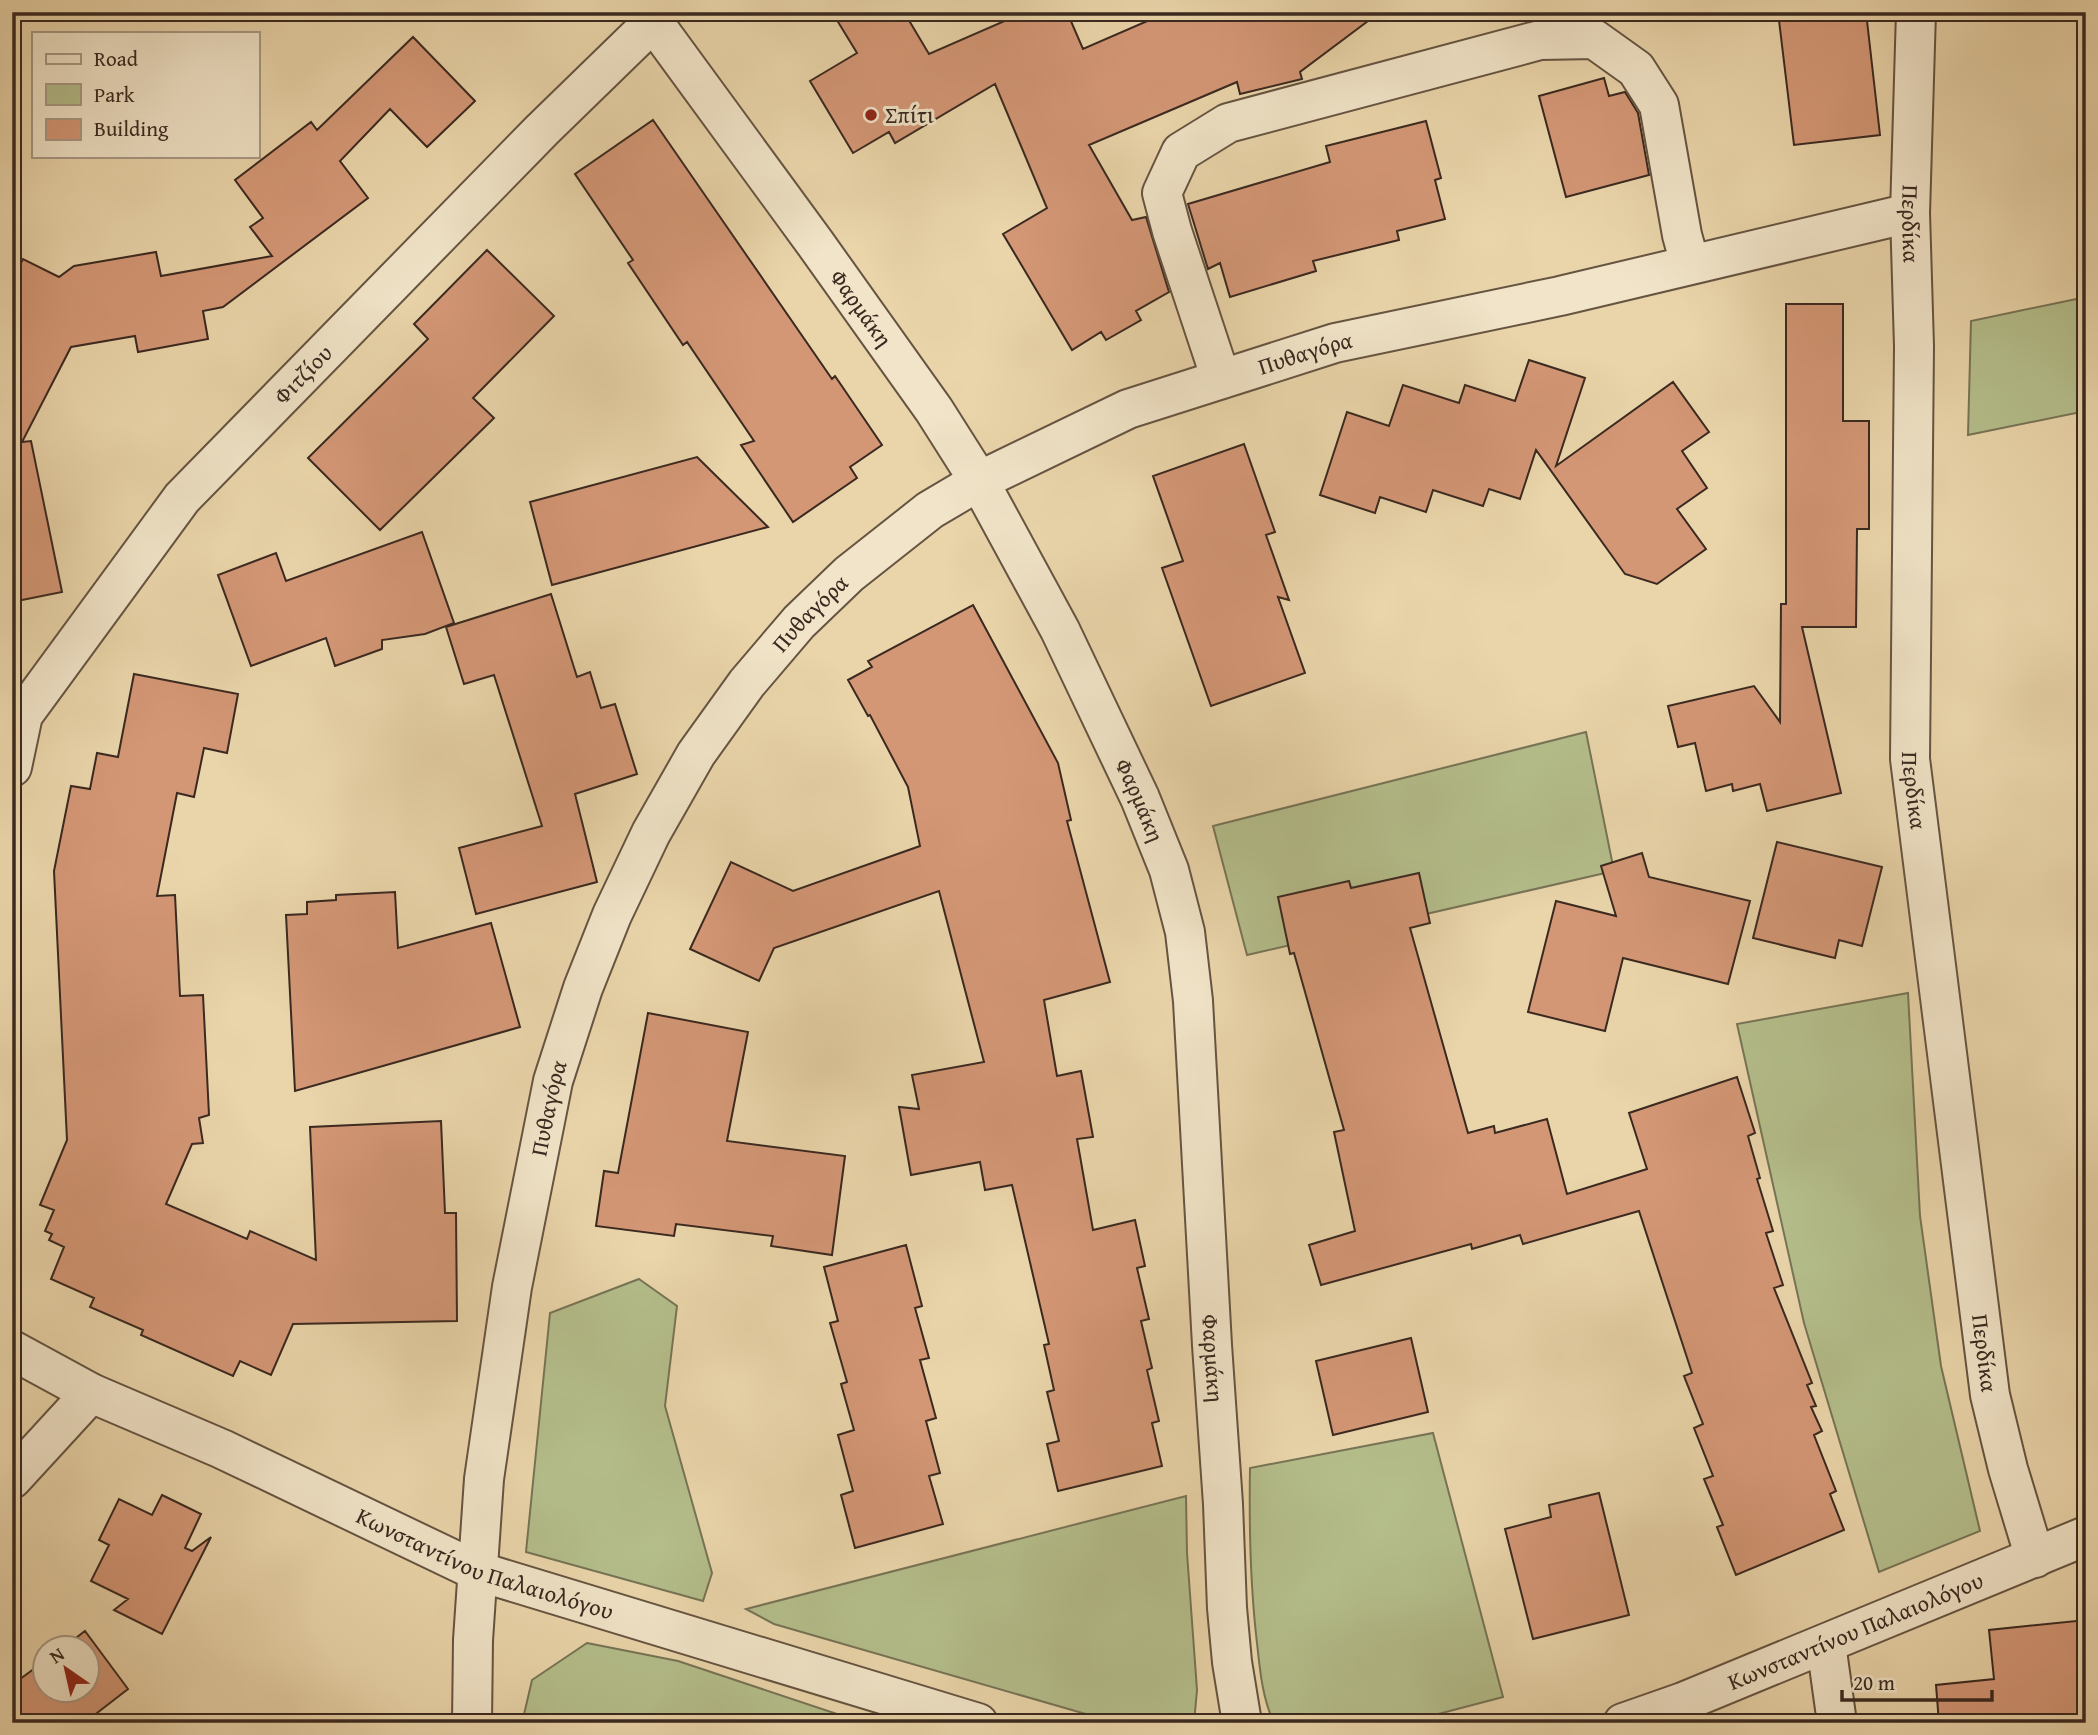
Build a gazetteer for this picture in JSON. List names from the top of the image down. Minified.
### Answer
{"streets":{"street":["Περδίκα","Φαρμάκη","Πυθαγόρα","Φιτζίου","Κωνσταντίνου Παλαιολόγου"]},"crossings":[["Περδίκα","Πυθαγόρα"],["Περδίκα","Κωνσταντίνου Παλαιολόγου"],["Φαρμάκη","Πυθαγόρα"],["Φαρμάκη","Φιτζίου"],["Πυθαγόρα","Κωνσταντίνου Παλαιολόγου"]],"places":["Σπίτι"],"legend":["Road","Park","Building"],"scale_bar":"20 m","north":"top left"}
